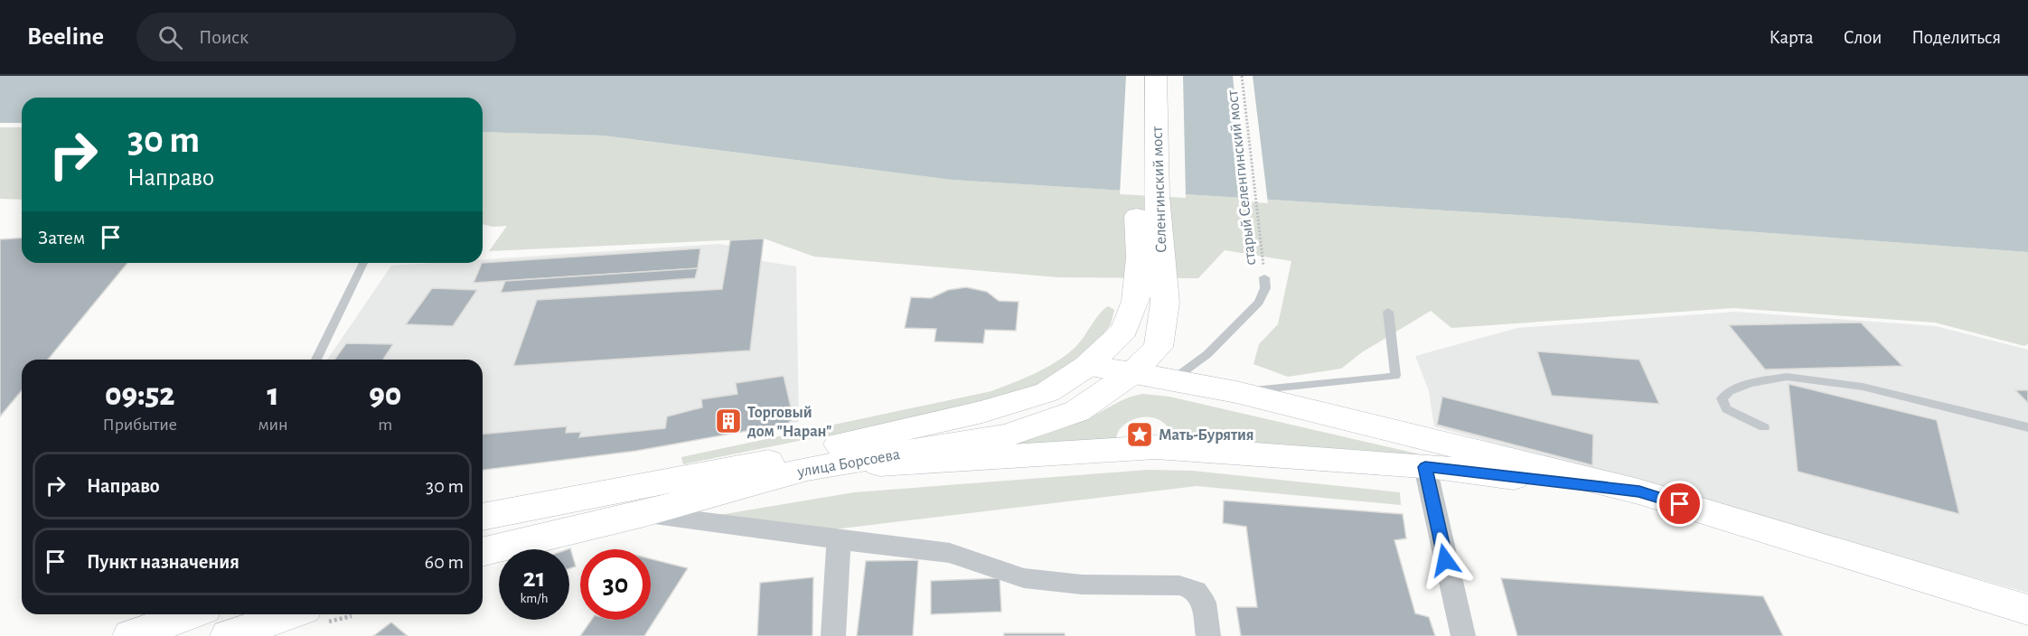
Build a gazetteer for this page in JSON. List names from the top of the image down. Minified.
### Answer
{"streets":{"main road":["Селенгинский мост","улица Борсоева"],"path":["старый Селенгинский мост"]},"crossings":[["Селенгинский мост","улица Борсоева"]],"places":{"building":["Торговый дом \"Наран\""],"place":["Мать-Бурятия"]},"page":{"header":"Beeline","search":"Поиск","nav":["Карта","Слои","Поделиться"],"turn":["30 m","Направо"],"then":"Затем","eta":["09:52","Прибытие","1","мин","90","m"],"list":[{"name":"Направо","value":"30 m"},{"name":"Пункт назначения","value":"60 m"}],"speed":"21 km/h","limit":"30"}}
